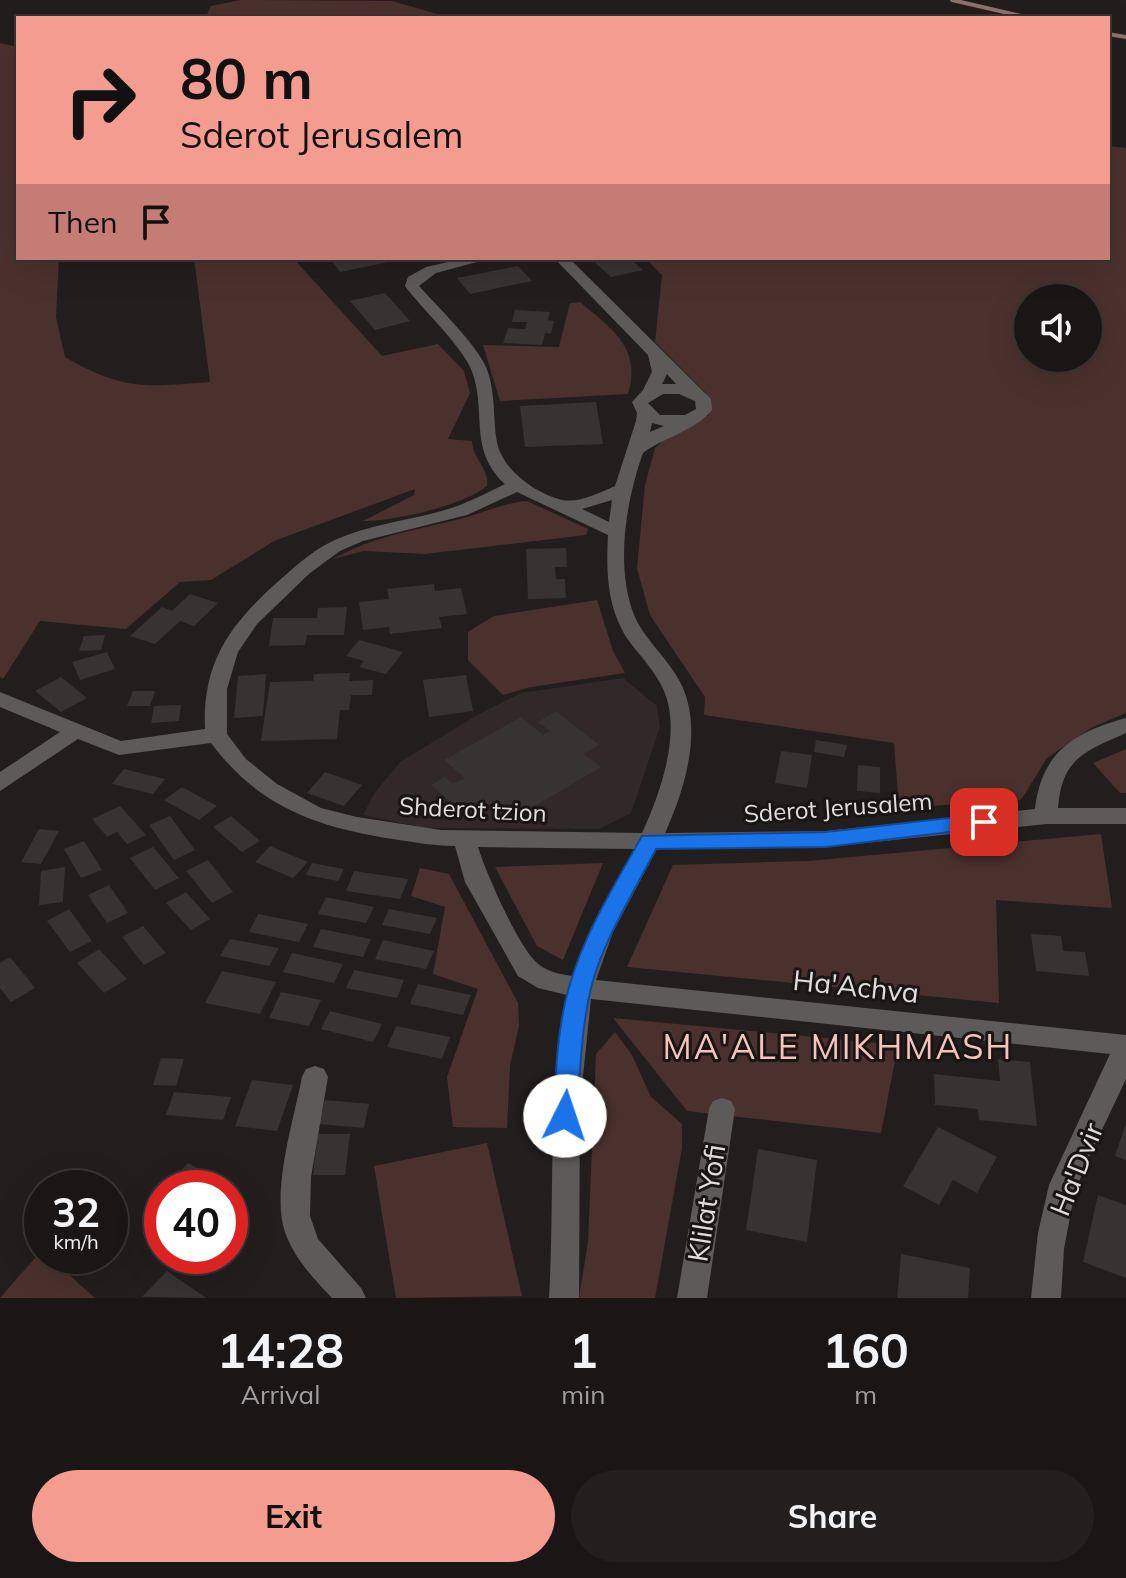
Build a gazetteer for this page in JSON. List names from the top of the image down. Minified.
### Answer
{"streets":{"street":["Sderot Jerusalem","Shderot tzion","Ha'Achva","Ha'Dvir","Klilat Yofi"]},"crossings":[["Sderot Jerusalem","Shderot tzion"],["Shderot tzion","Ha'Achva"],["Ha'Achva","Ha'Dvir"]],"districts":["MA'ALE MIKHMASH"],"page":{"turn":["80 m","Sderot Jerusalem"],"then":"Then","speed":"32 km/h","limit":"40","eta":["14:28","Arrival","1","min","160","m"],"buttons":["Exit","Share"]}}
